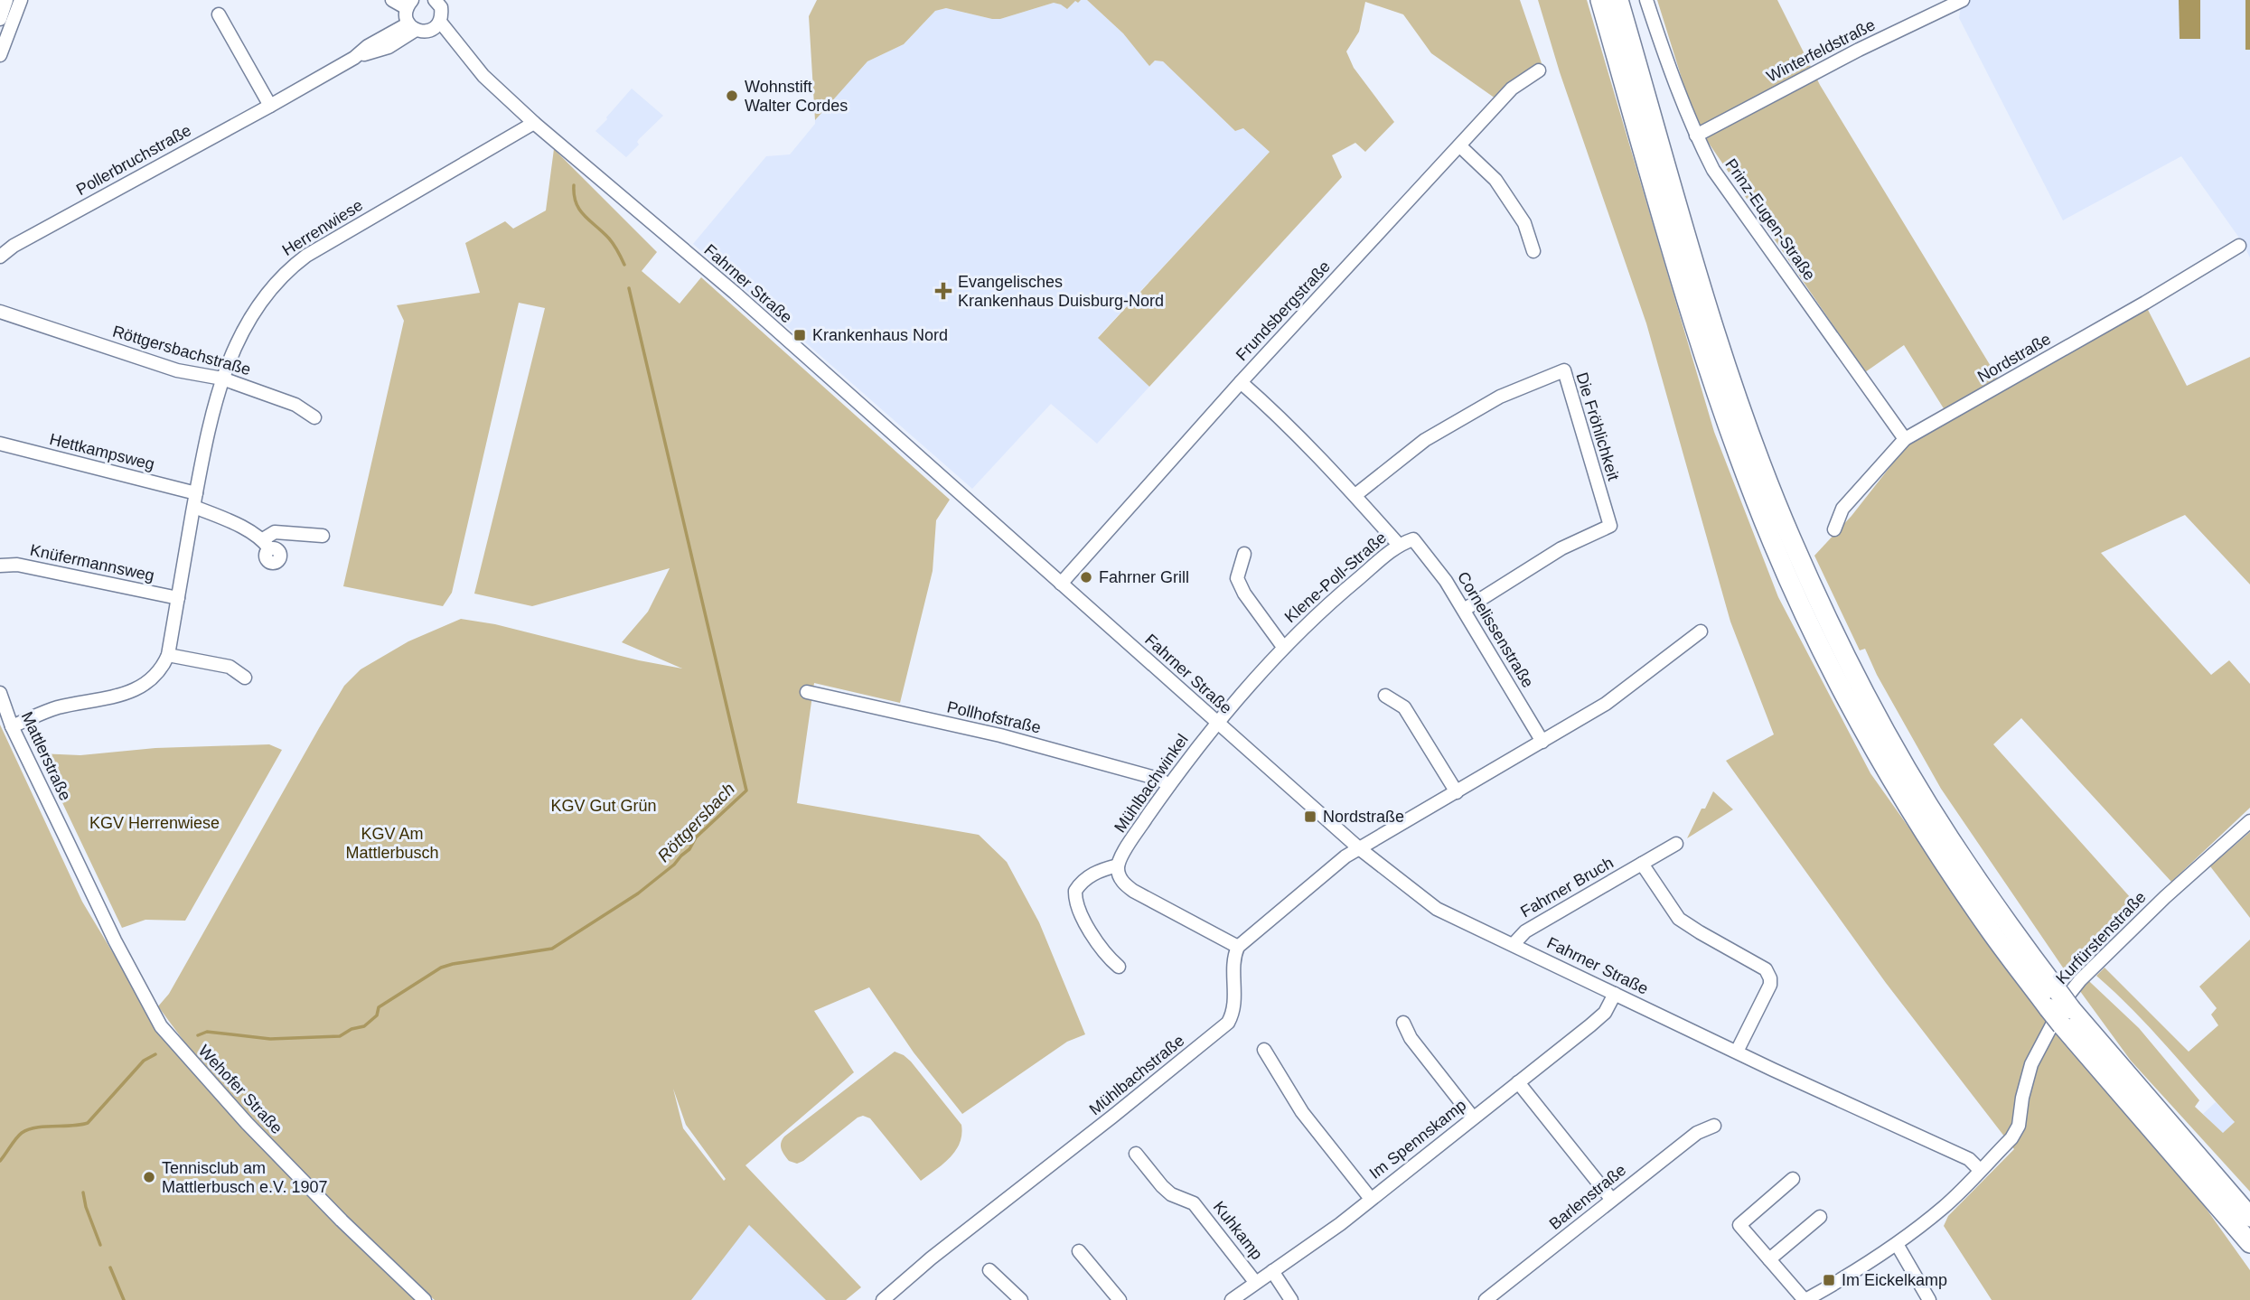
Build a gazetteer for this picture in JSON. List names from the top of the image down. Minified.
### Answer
{"streets":{"street":["Winterfeldstraße","Pollerbruchstraße","Prinz-Eugen-Straße","Herrenwiese","Fahrner Straße","Frundsbergstraße","Röttgersbachstraße","Nordstraße","Die Fröhlichkeit","Hettkampsweg","Knüfermannsweg","Klene-Poll-Straße","Cornelissenstraße","Pollhofstraße","Mattlerstraße","Mühlbachwinkel","Fahrner Bruch","Kurfürstenstraße","Mühlbachstraße","Wehofer Straße","Im Spennskamp","Barlenstraße","Kuhkamp"]},"crossings":[["Winterfeldstraße","Prinz-Eugen-Straße"],["Prinz-Eugen-Straße","Nordstraße"],["Herrenwiese","Fahrner Straße"],["Herrenwiese","Röttgersbachstraße"],["Herrenwiese","Hettkampsweg"],["Herrenwiese","Knüfermannsweg"],["Herrenwiese","Mattlerstraße"],["Fahrner Straße","Frundsbergstraße"],["Fahrner Straße","Klene-Poll-Straße"],["Fahrner Straße","Mühlbachwinkel"],["Fahrner Straße","Fahrner Bruch"],["Fahrner Straße","Kurfürstenstraße"],["Fahrner Straße","Im Spennskamp"],["Die Fröhlichkeit","Cornelissenstraße"],["Klene-Poll-Straße","Cornelissenstraße"],["Klene-Poll-Straße","Mühlbachwinkel"],["Pollhofstraße","Mühlbachwinkel"],["Mattlerstraße","Wehofer Straße"],["Im Spennskamp","Kuhkamp"]],"water":["Röttgersbach"],"parks":["KGV Gut Grün","KGV Herrenwiese","KGV Am Mattlerbusch"],"places":{"other":["Wohnstift Walter Cordes","Fahrner Grill","Tennisclub am Mattlerbusch e.V. 1907"],"health":["Evangelisches Krankenhaus Duisburg-Nord"],"transit":["Krankenhaus Nord","Nordstraße","Im Eickelkamp"]}}
